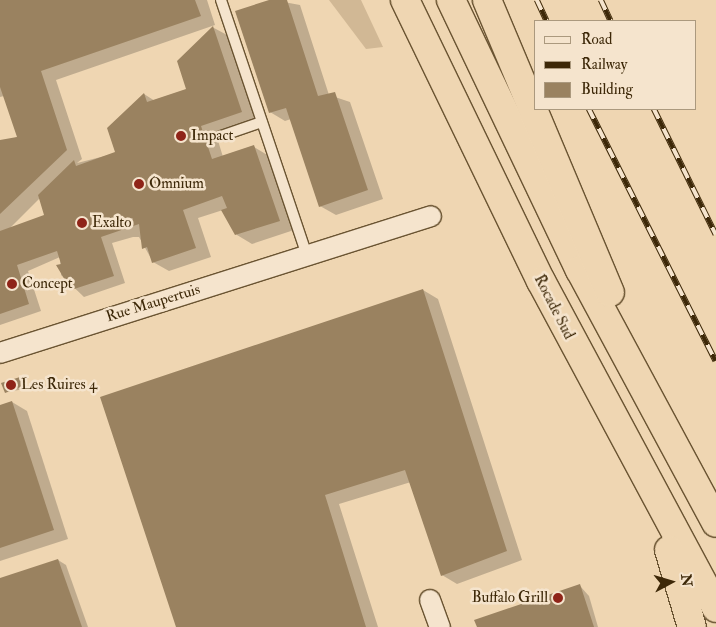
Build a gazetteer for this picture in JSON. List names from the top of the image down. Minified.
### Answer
{"streets":{"highway":["Rocade Sud"],"street":["Rue Maupertuis"]},"places":["Impact","Omnium","Exalto","Concept","Les Ruires 4","Buffalo Grill"],"legend":["Road","Railway","Building"],"north":"right"}
